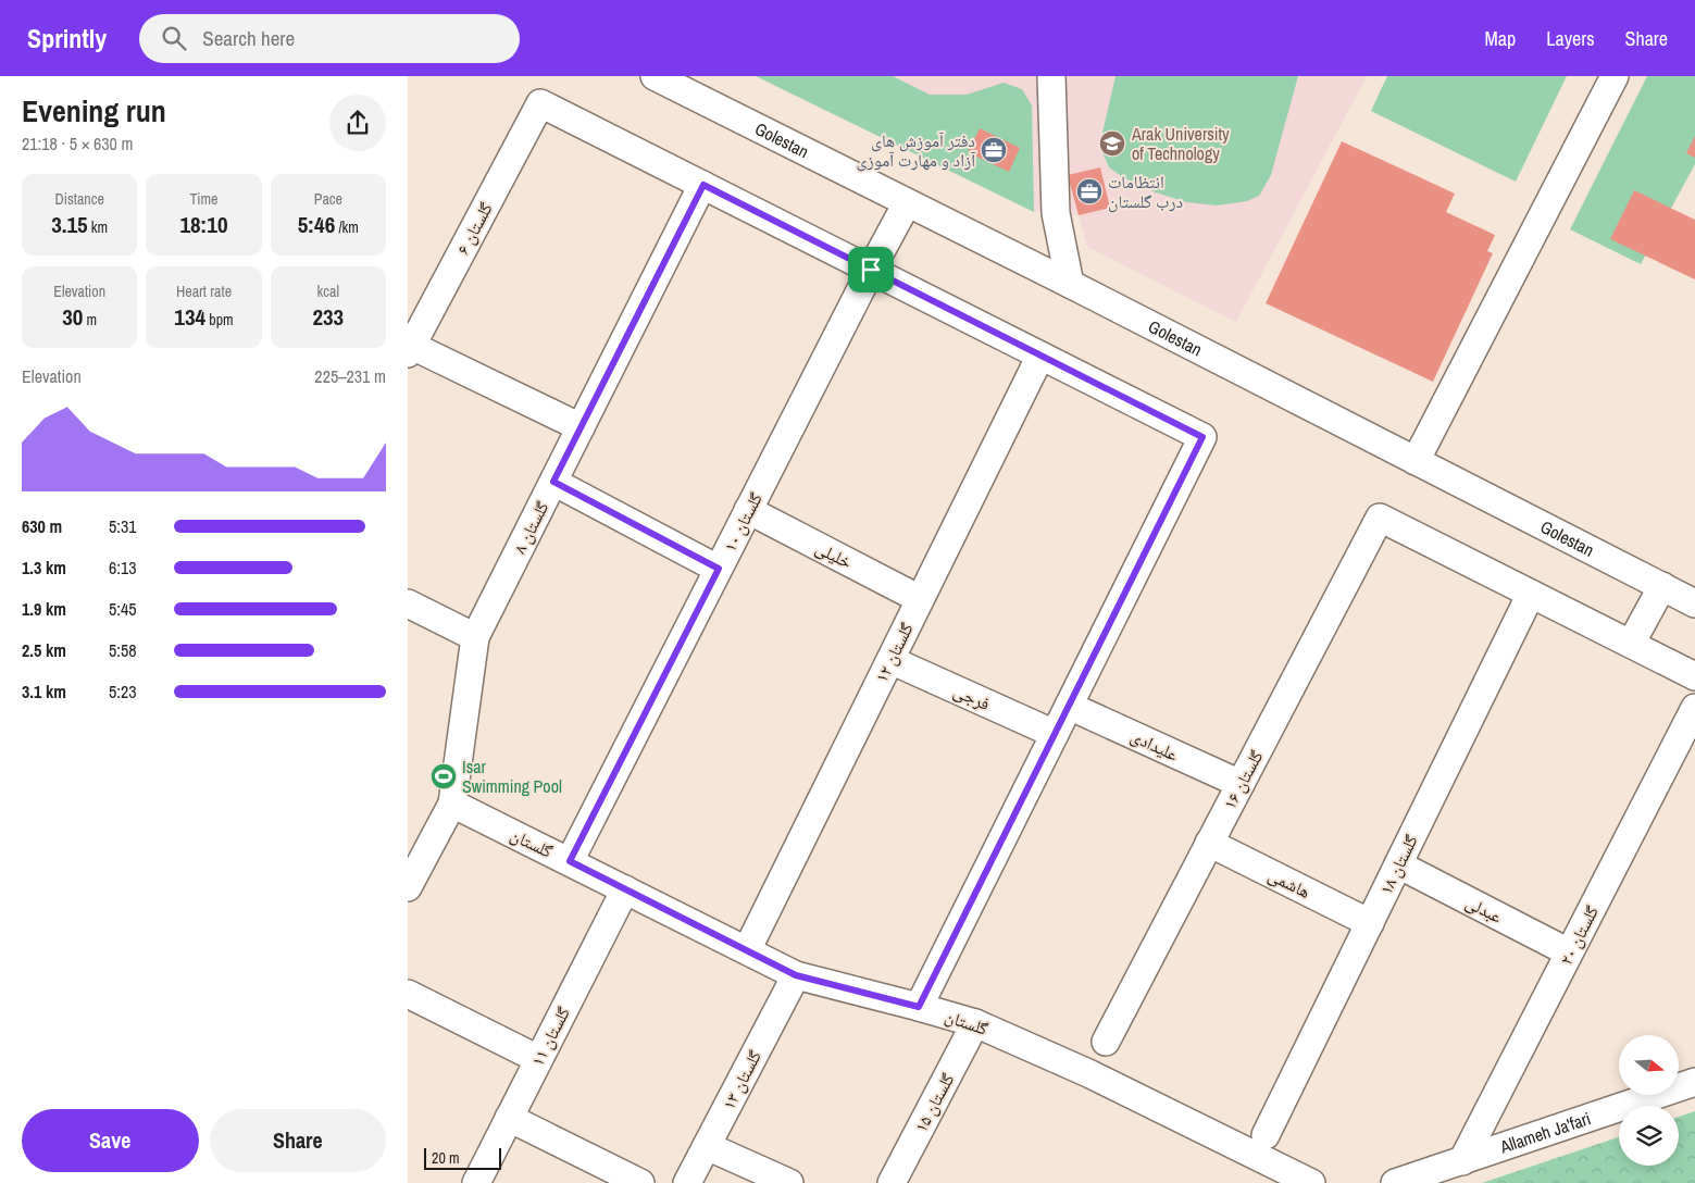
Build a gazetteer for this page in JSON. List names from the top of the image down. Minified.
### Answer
{"streets":{"street":["Golestan","گلستان ۶","گلستان ۱۰","گلستان ۸","خلیلی","گلستان ۱۲","فرجی","علیدادی","گلستان ۱۶","گلستان","گلستان ۱۸","هاشمی","عبدلی","گلستان ۲۰","گلستان ۱۱","گلستان ۱۳","گلستان ۱۵","Allameh Ja'fari"]},"crossings":[["Golestan","گلستان ۱۰"],["گلستان ۶","گلستان ۸"],["گلستان ۱۰","خلیلی"],["گلستان ۱۰","گلستان"],["خلیلی","گلستان ۱۲"],["گلستان ۱۲","فرجی"],["گلستان ۱۲","گلستان"],["علیدادی","گلستان ۱۶"],["گلستان ۱۶","گلستان ۱۸"],["گلستان ۱۶","هاشمی"],["گلستان","گلستان ۱۱"],["گلستان","گلستان ۱۳"],["گلستان","گلستان ۱۵"],["گلستان ۱۸","هاشمی"],["گلستان ۱۸","عبدلی"],["عبدلی","گلستان ۲۰"],["گلستان ۲۰","Allameh Ja'fari"]],"places":{"school or university":["Arak University of Technology"],"office":["دفتر آموزش های آزاد و مهارت آموزی","انتظامات درب گلستان"],"sports":["Isar Swimming Pool"]},"scale_bar":"20 m","north":"right","page":{"header":"Sprintly","search":"Search here","nav":["Map","Layers","Share"],"heading":["Evening run","21:18 · 5 × 630 m"],"stats":[["Distance","3.15 km"],["Time","18:10"],["Pace","5:46 /km"],["Elevation","30 m"],["Heart rate","134 bpm"],["kcal","233"]],"chart":["Elevation","225–231 m"],"list":[{"name":"630 m","note":"5:31"},{"name":"1.3 km","note":"6:13"},{"name":"1.9 km","note":"5:45"},{"name":"2.5 km","note":"5:58"},{"name":"3.1 km","note":"5:23"}],"buttons":["Save","Share"],"scale":"20 m"}}
